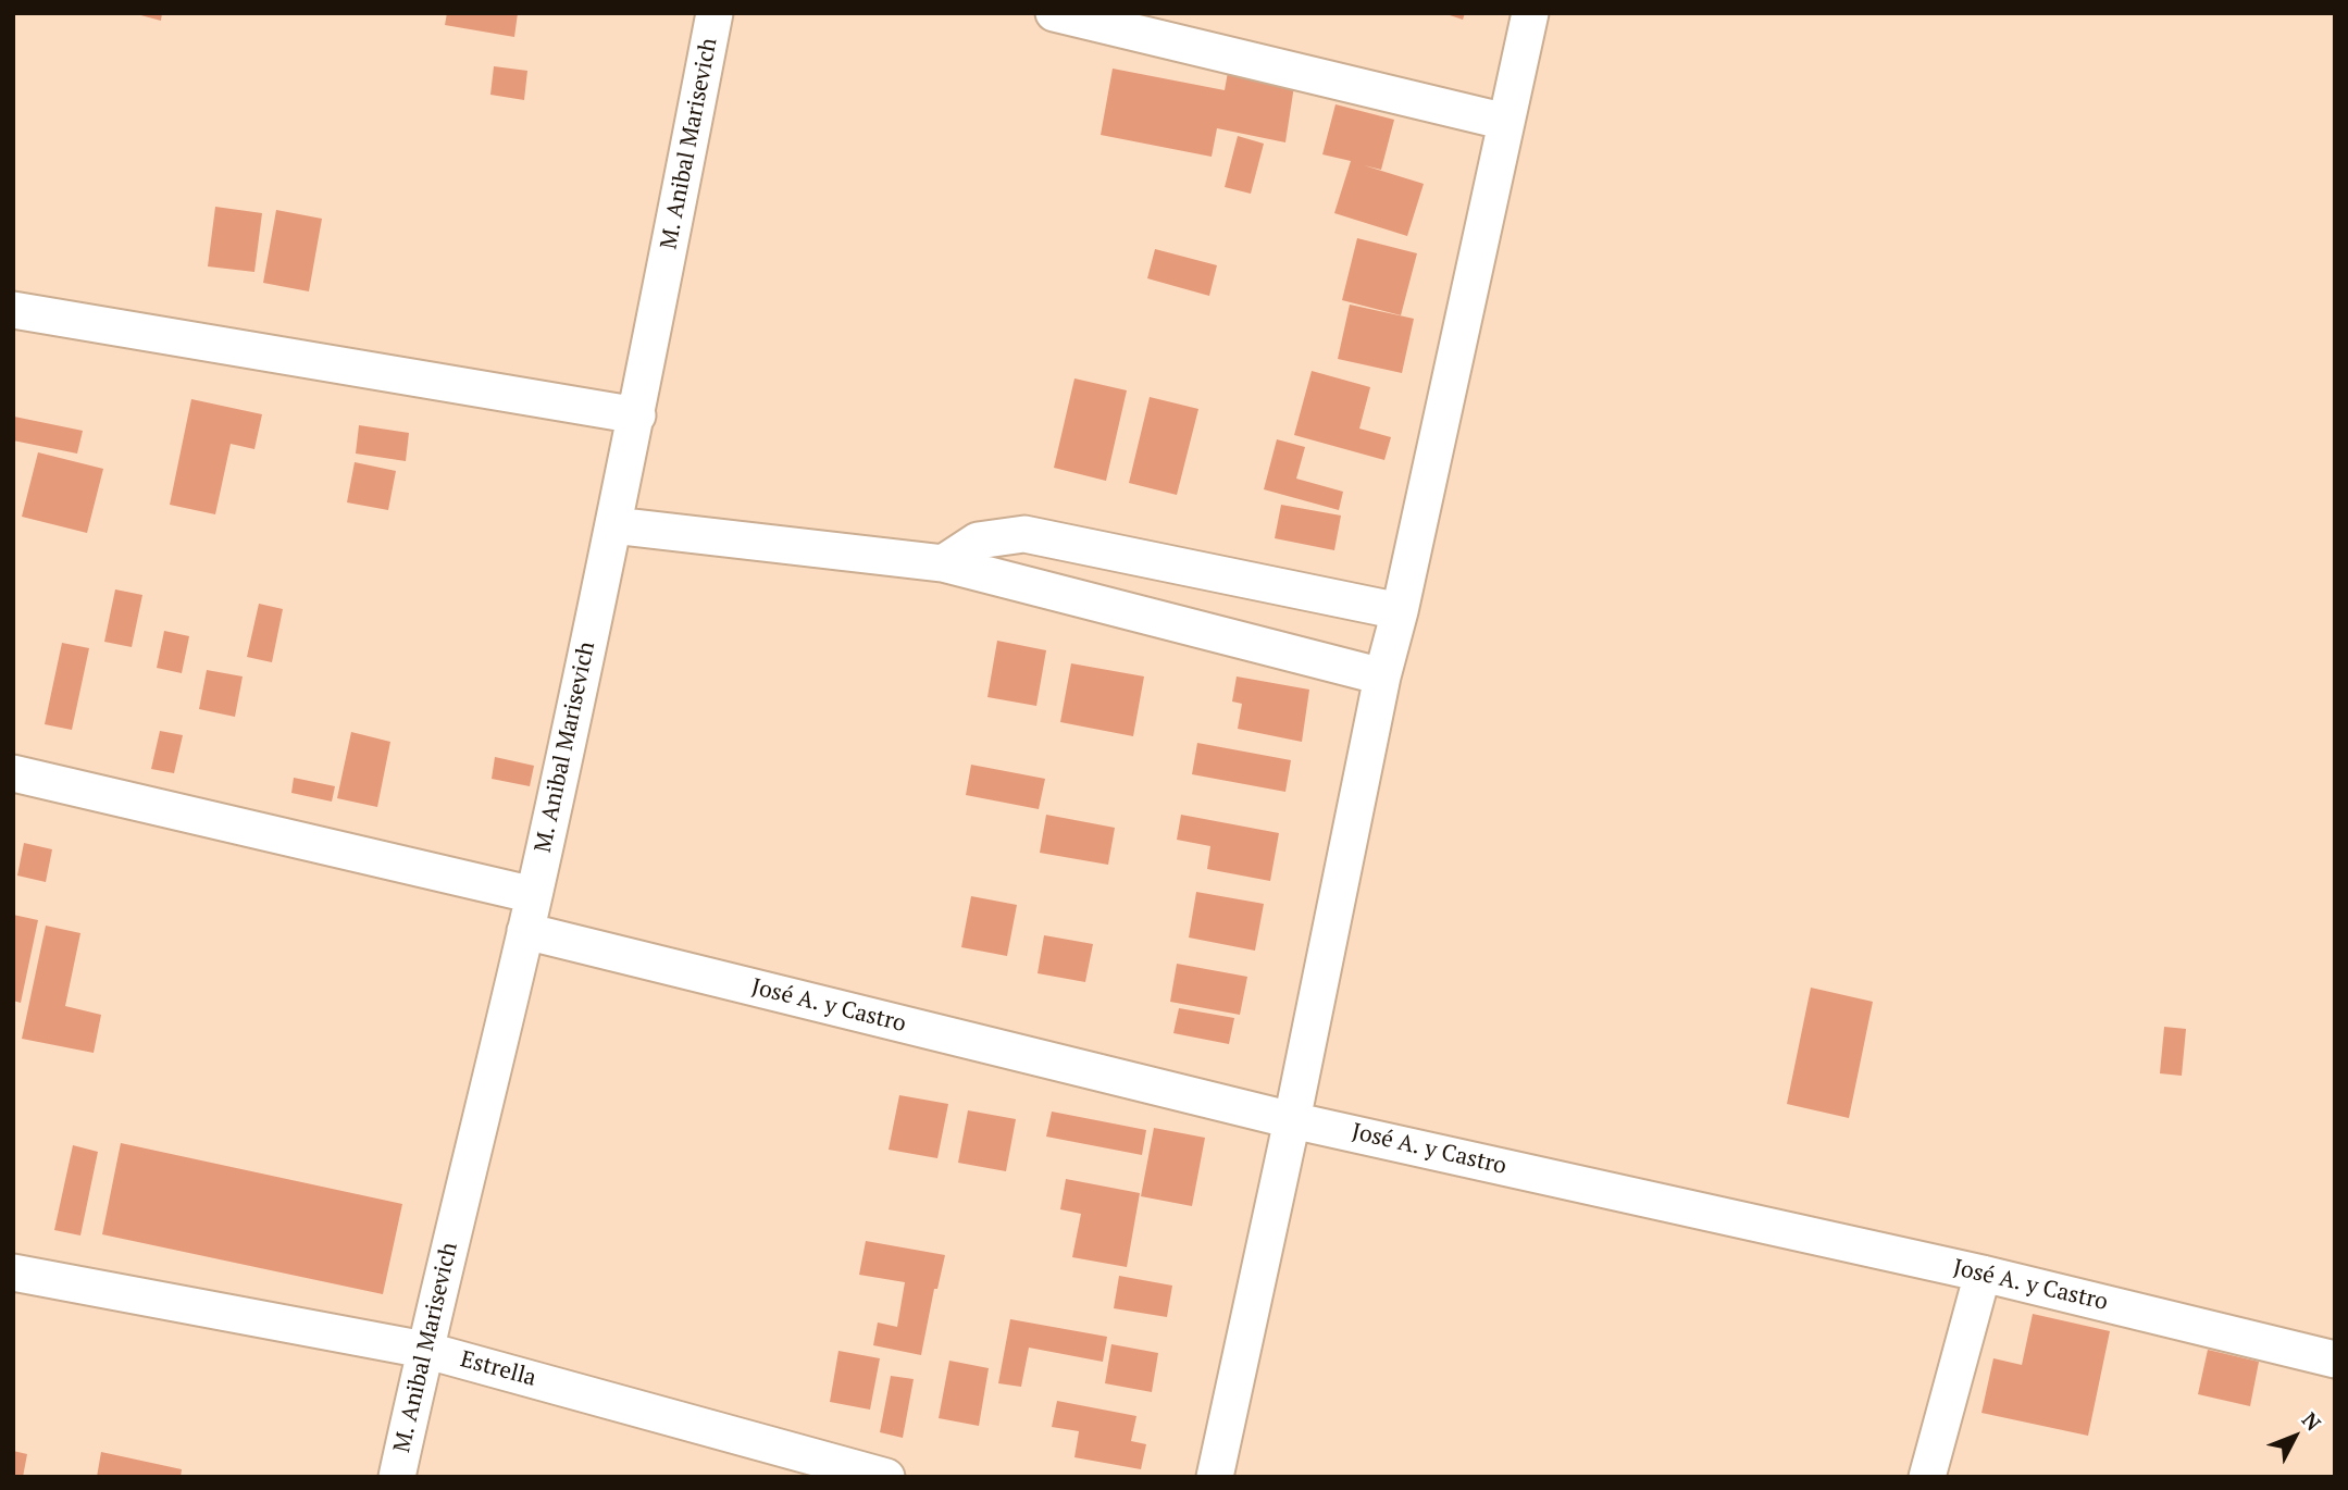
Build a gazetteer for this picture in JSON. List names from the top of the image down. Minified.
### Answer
{"streets":{"street":["M. Anibal Marisevich","José A. y Castro","Estrella"]},"crossings":[["M. Anibal Marisevich","José A. y Castro"],["M. Anibal Marisevich","Estrella"]],"north":"top right"}
